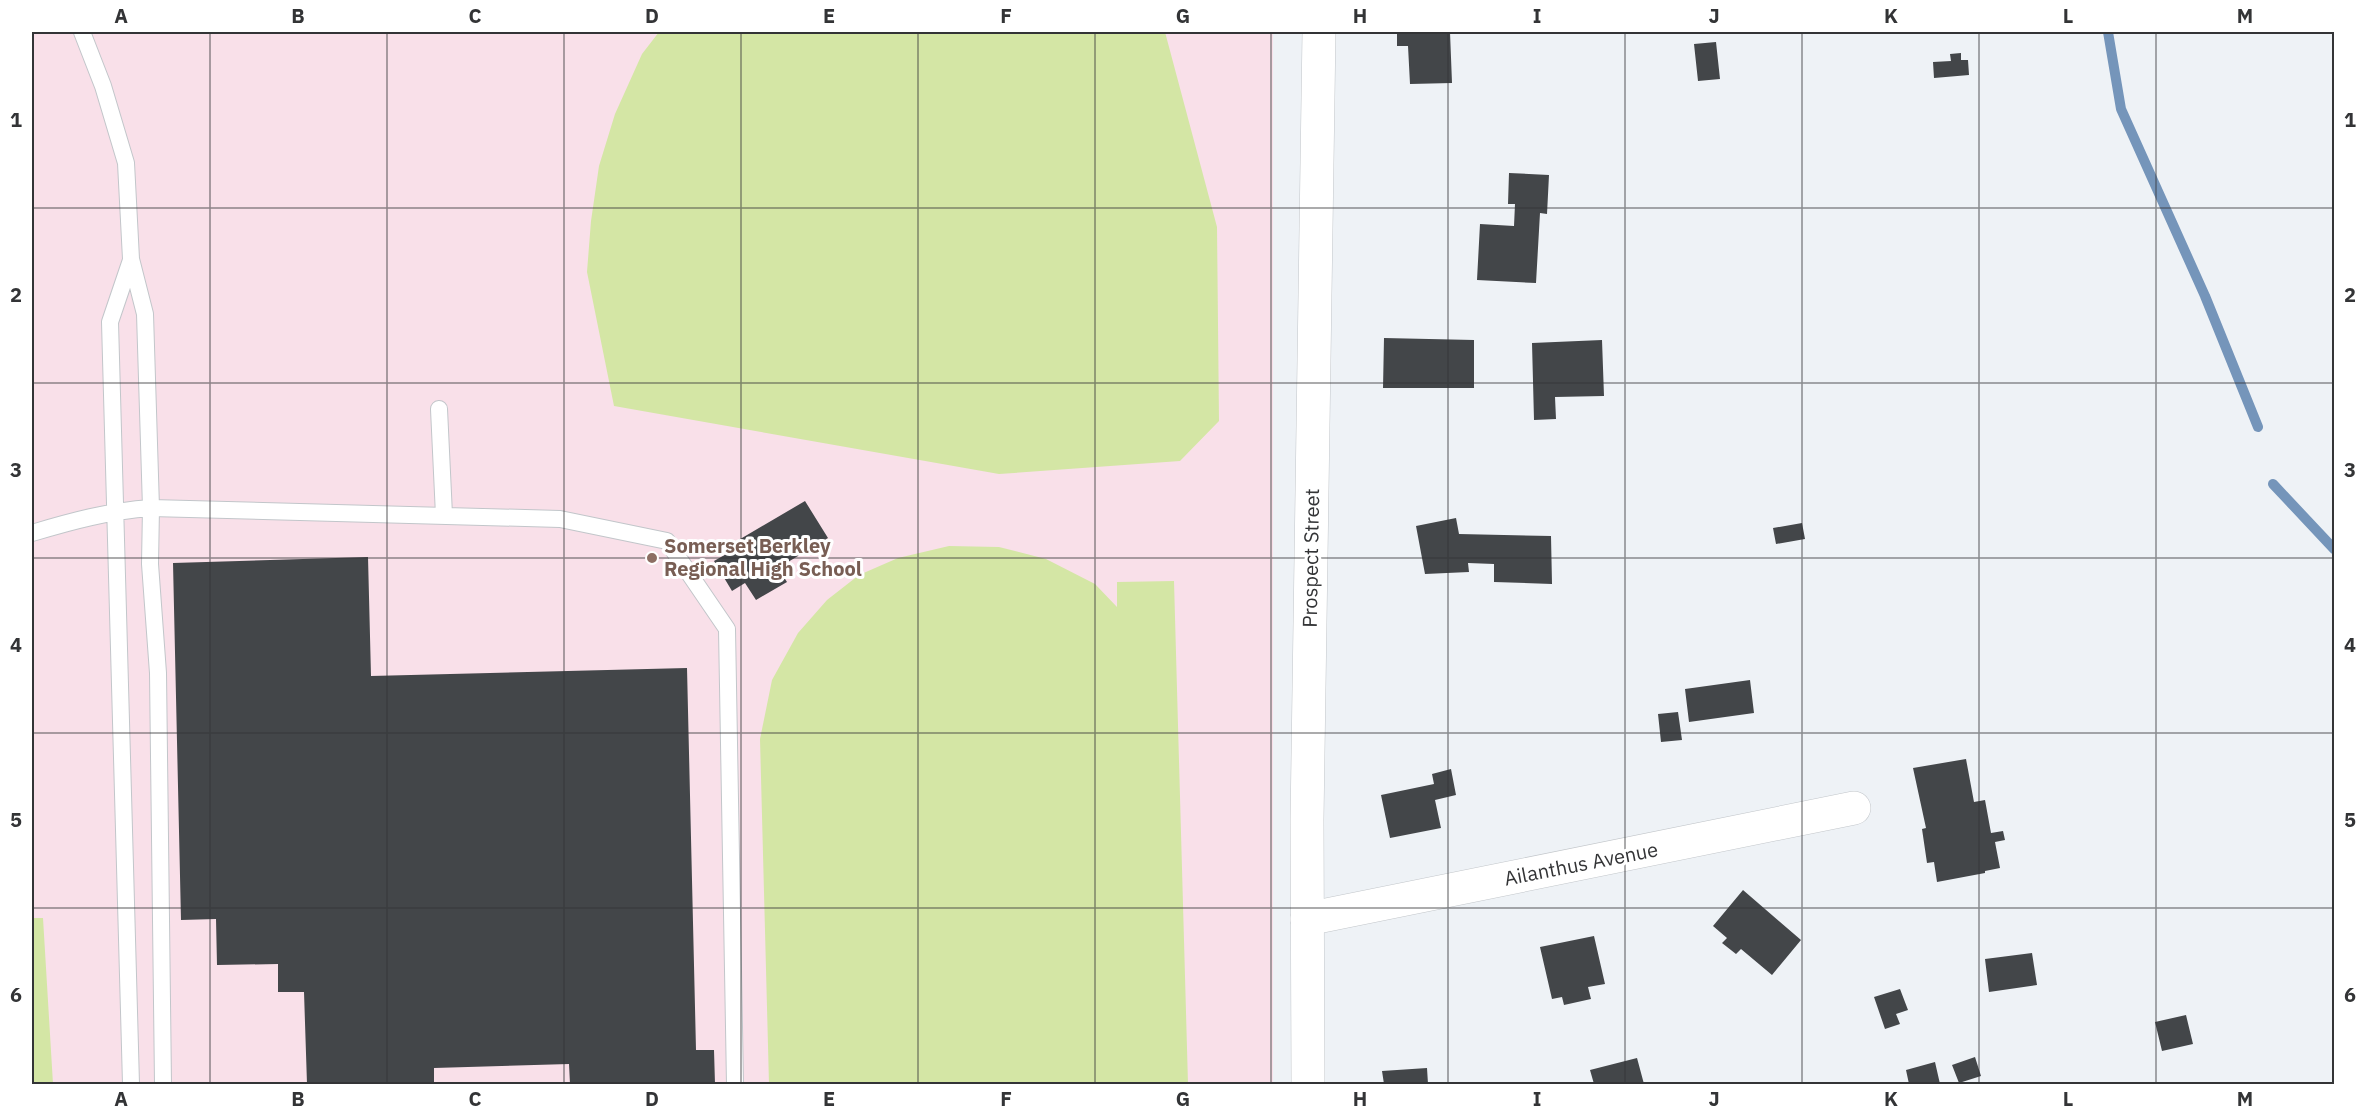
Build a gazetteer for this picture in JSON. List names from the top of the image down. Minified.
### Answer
{"streets":{"street":["Prospect Street","Ailanthus Avenue"]},"crossings":[["Prospect Street","Ailanthus Avenue"]],"places":["Somerset Berkley Regional High School"],"grid":{"columns":["A","B","C","D","E","F","G","H","I","J","K","L","M"],"rows":["1","2","3","4","5","6"]}}
